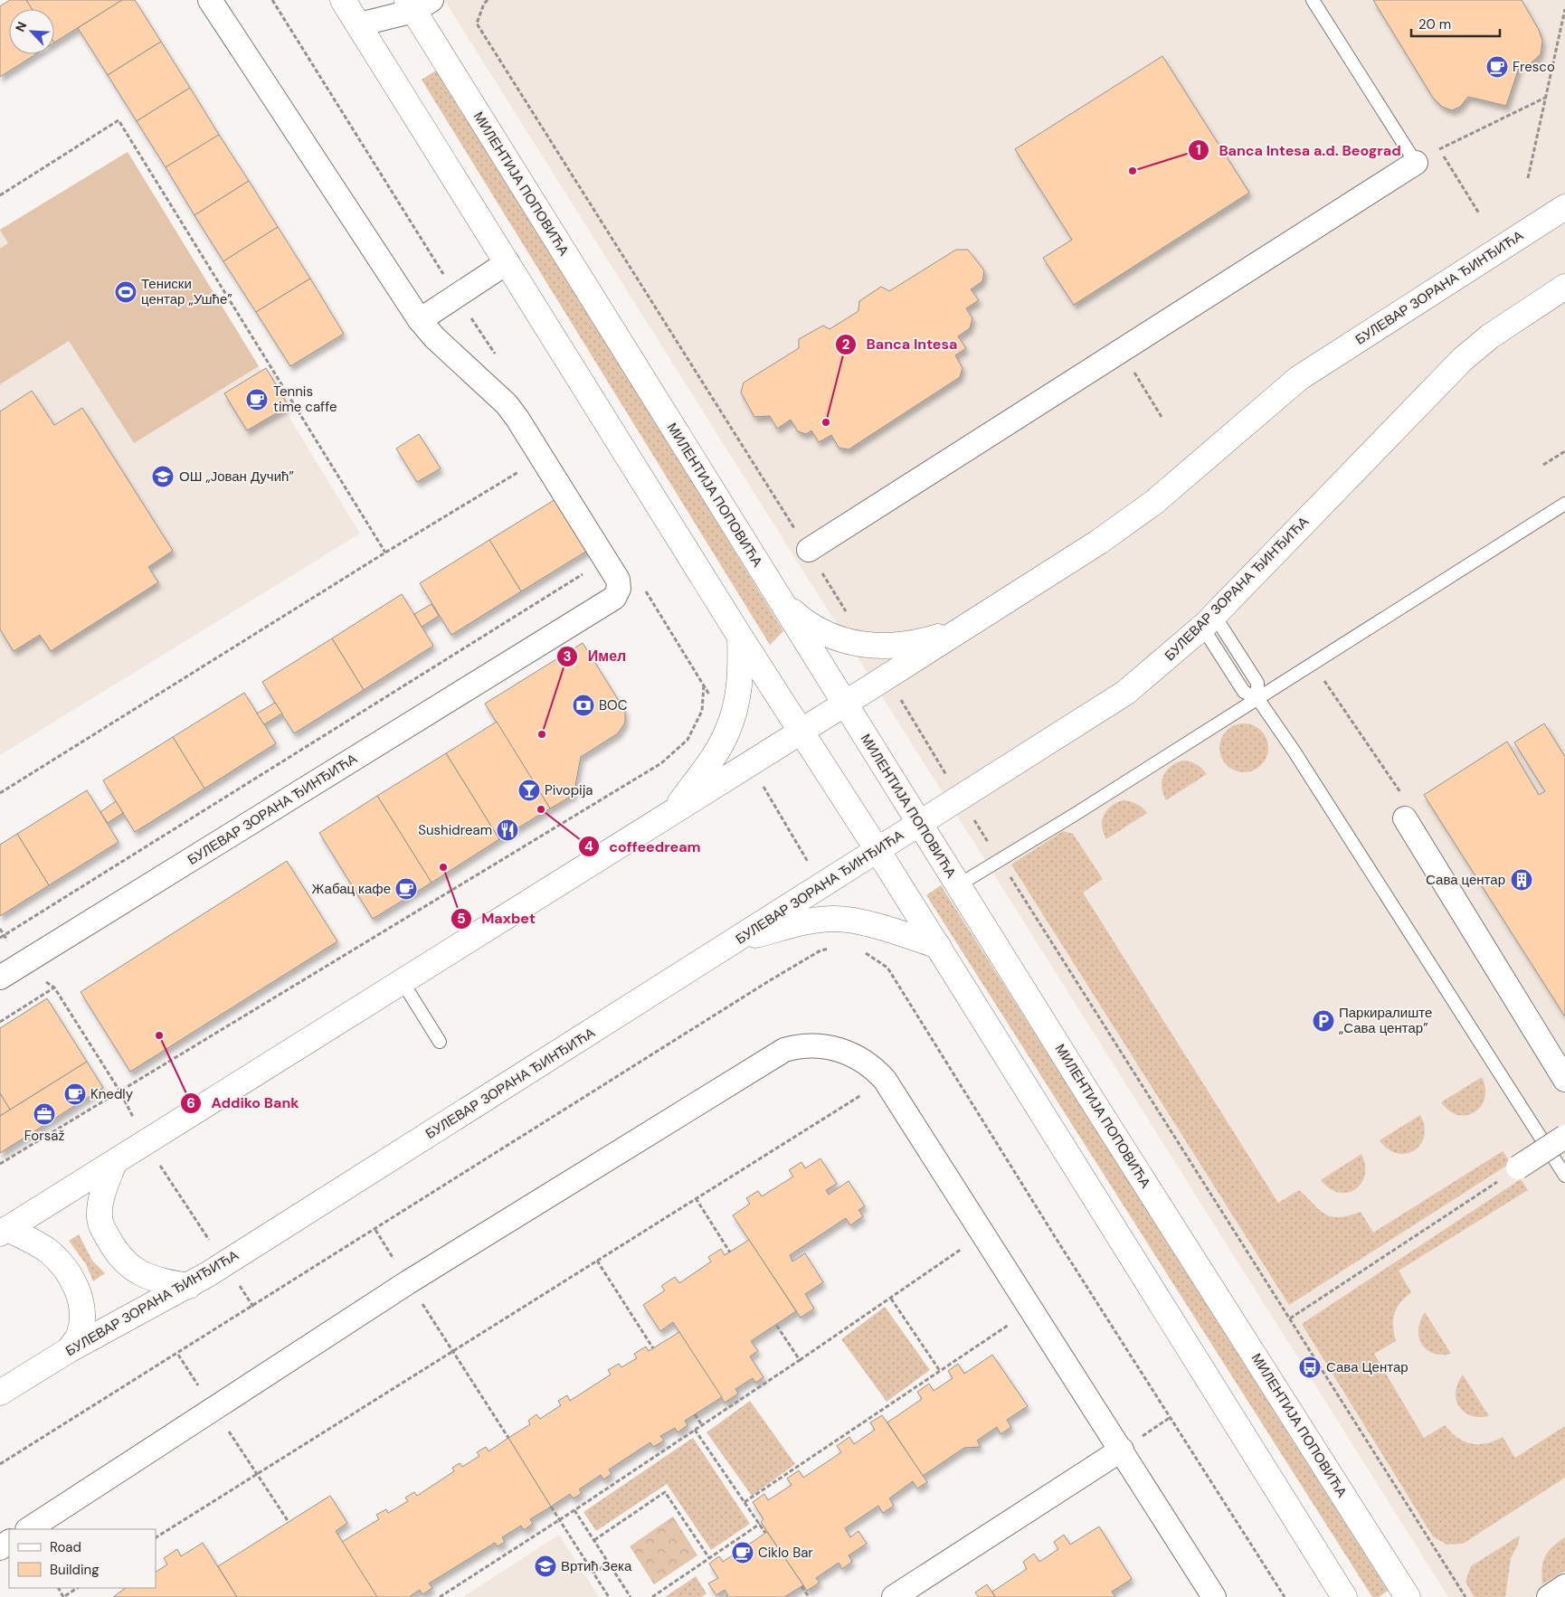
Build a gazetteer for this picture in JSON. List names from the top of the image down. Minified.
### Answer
{"streets":{"street":["МИЛЕНТИЈА ПОПОВИЋА","БУЛЕВАР ЗОРАНА ЂИНЂИЋА"]},"crossings":[["МИЛЕНТИЈА ПОПОВИЋА","БУЛЕВАР ЗОРАНА ЂИНЂИЋА"]],"places":{"cafe":["Fresco","Tennis time caffe","Жабац кафе","Knedly","Ciklo Bar"],"other":["Banca Intesa a.d. Beograd","Banca Intesa","Имел","coffeedream","Maxbet","Addiko Bank"],"sports":["Тениски центар „Ушће”"],"school or university":["ОШ „Јован Дучић”","Вртић Зека"],"bank":["BOC"],"bar":["Pivopija"],"restaurant":["Sushidream"],"building":["Сава центар"],"parking":["Паркиралиште „Сава центар”"],"office":["Forsaž"],"bus stop":["Сава Центар"]},"legend":["Road","Building"],"scale_bar":"20 m","north":"top left"}
